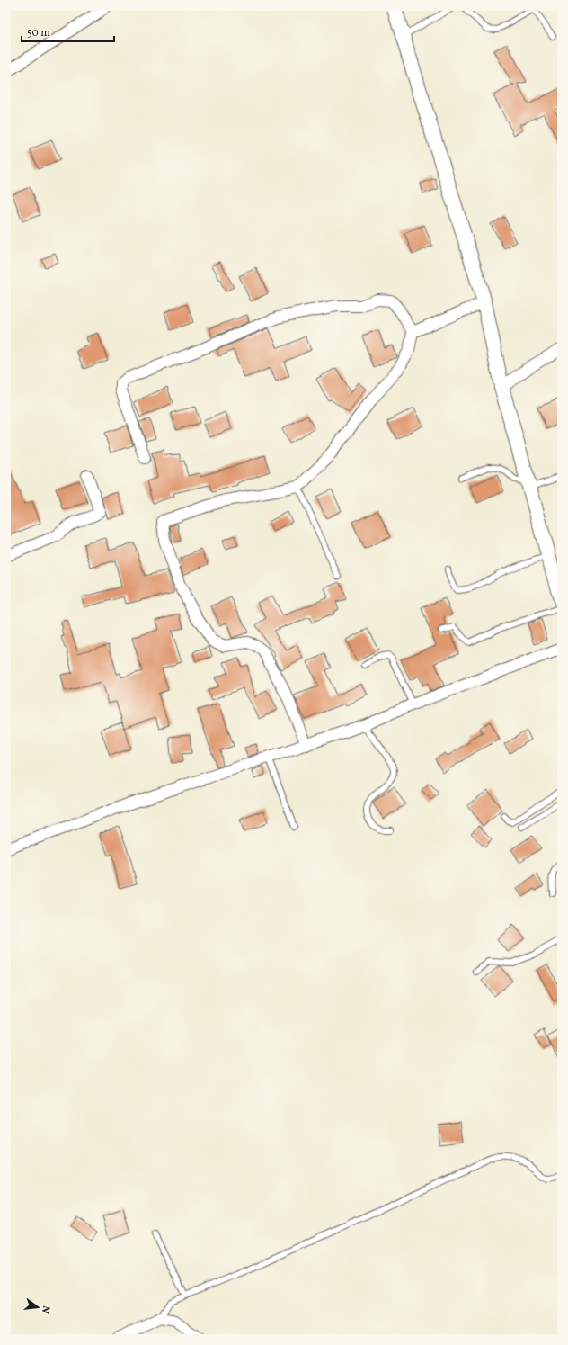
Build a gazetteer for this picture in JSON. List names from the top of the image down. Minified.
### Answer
{"scale_bar":"50 m","north":"right"}
